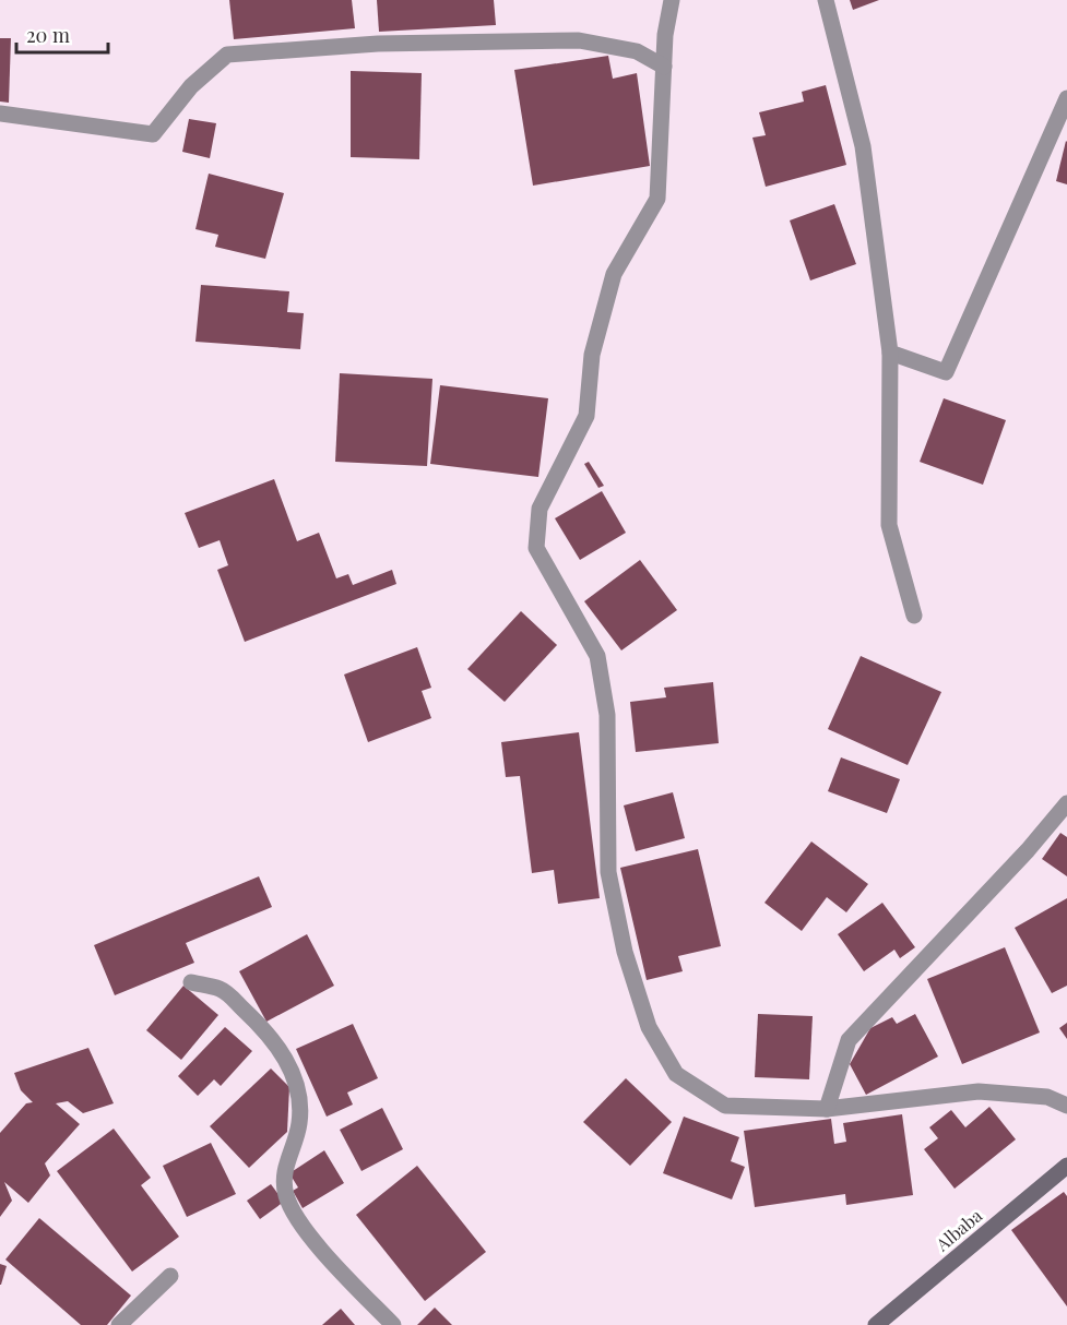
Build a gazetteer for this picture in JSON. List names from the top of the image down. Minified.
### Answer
{"streets":{"street":["Albaba"]},"scale_bar":"20 m"}
